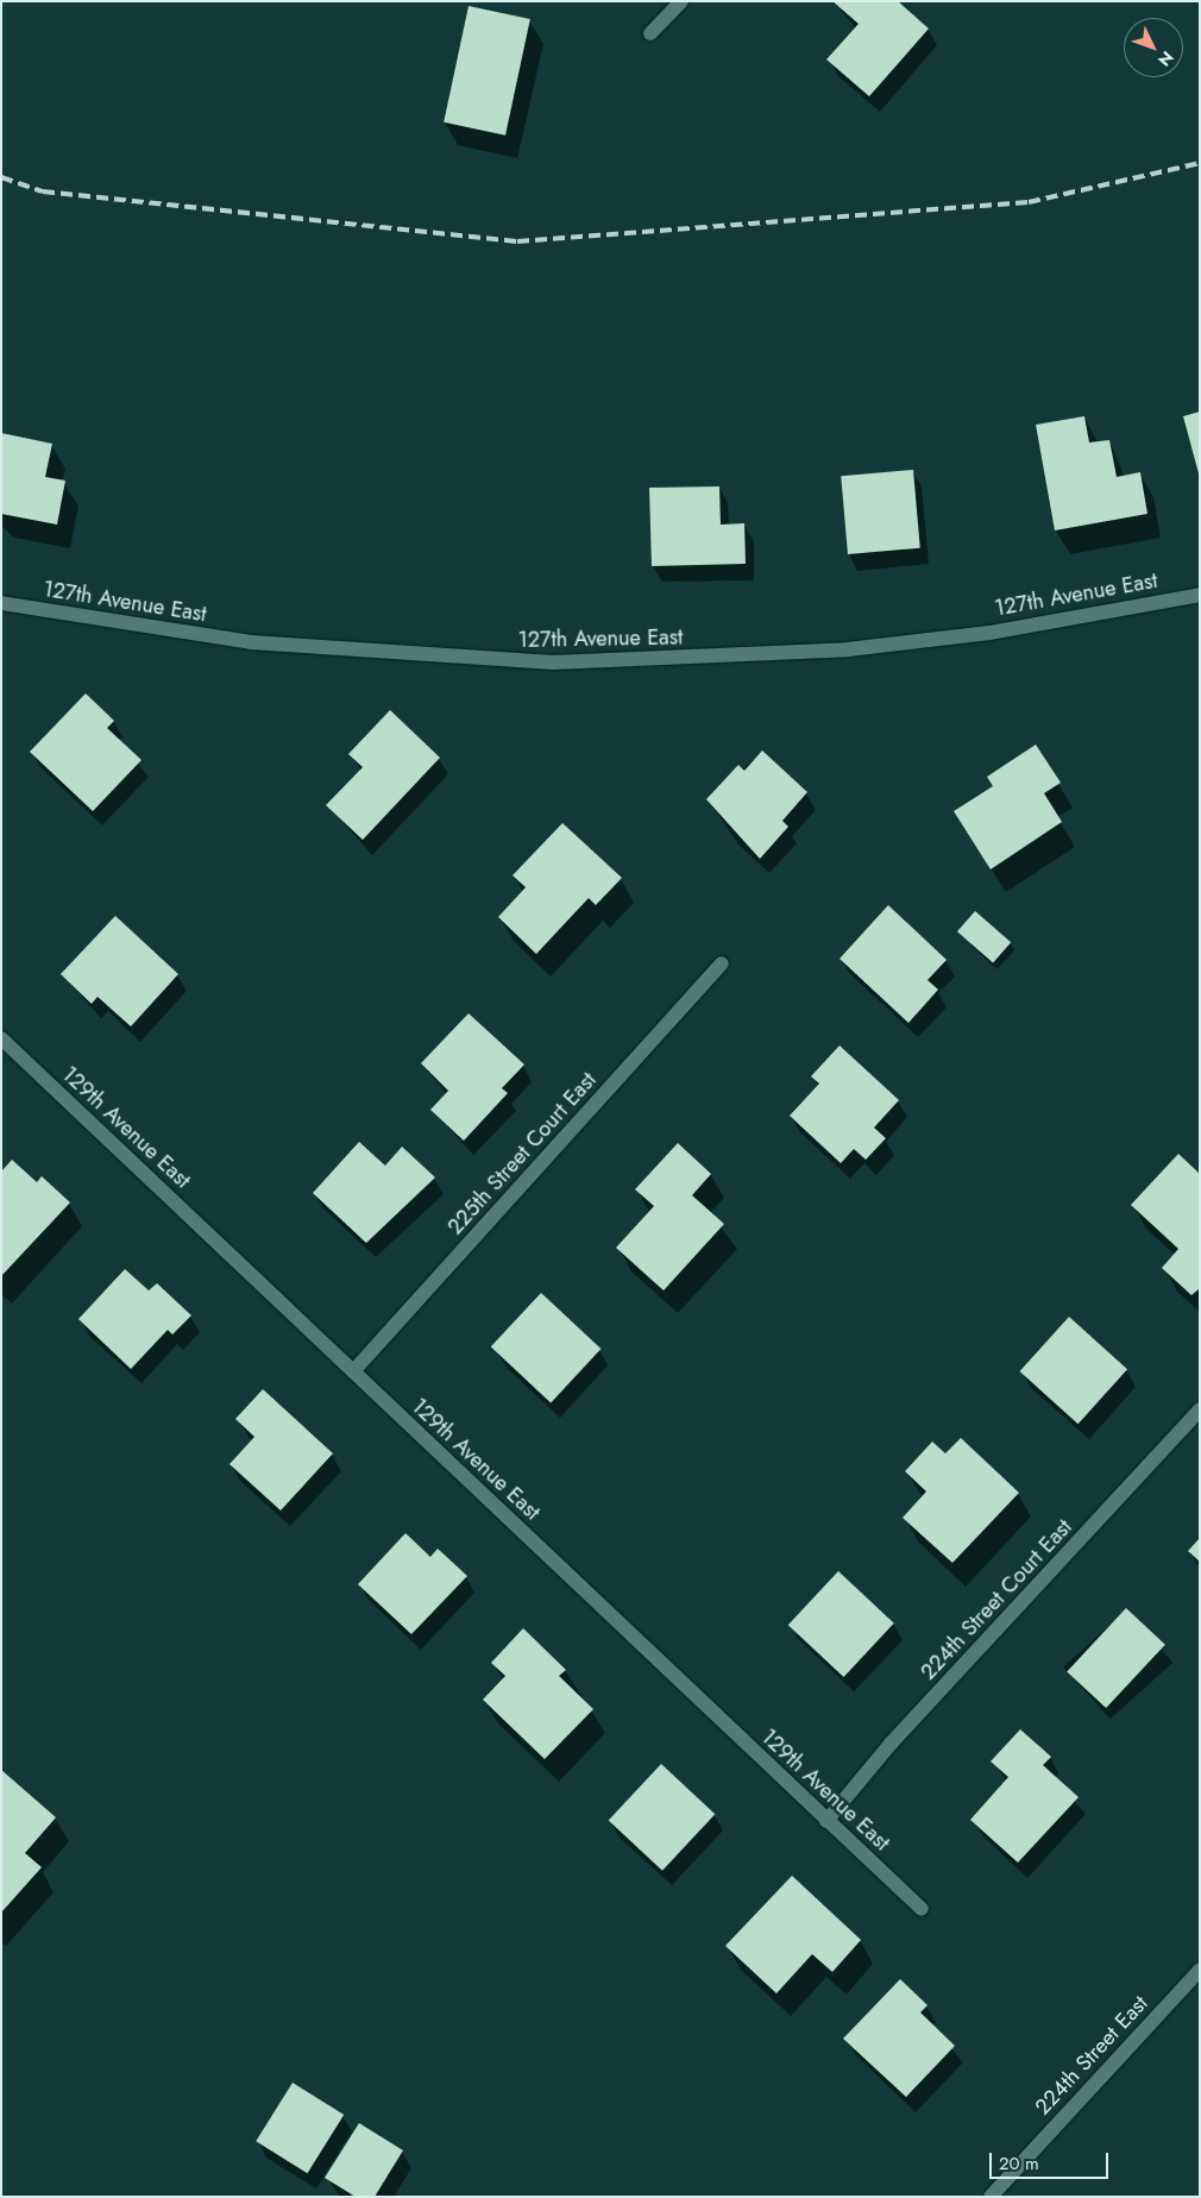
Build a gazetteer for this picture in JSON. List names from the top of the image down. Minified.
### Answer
{"streets":{"street":["127th Avenue East","129th Avenue East","225th Street Court East","224th Street Court East","224th Street East"]},"crossings":[["129th Avenue East","225th Street Court East"],["129th Avenue East","224th Street Court East"]],"scale_bar":"20 m","north":"bottom right"}
